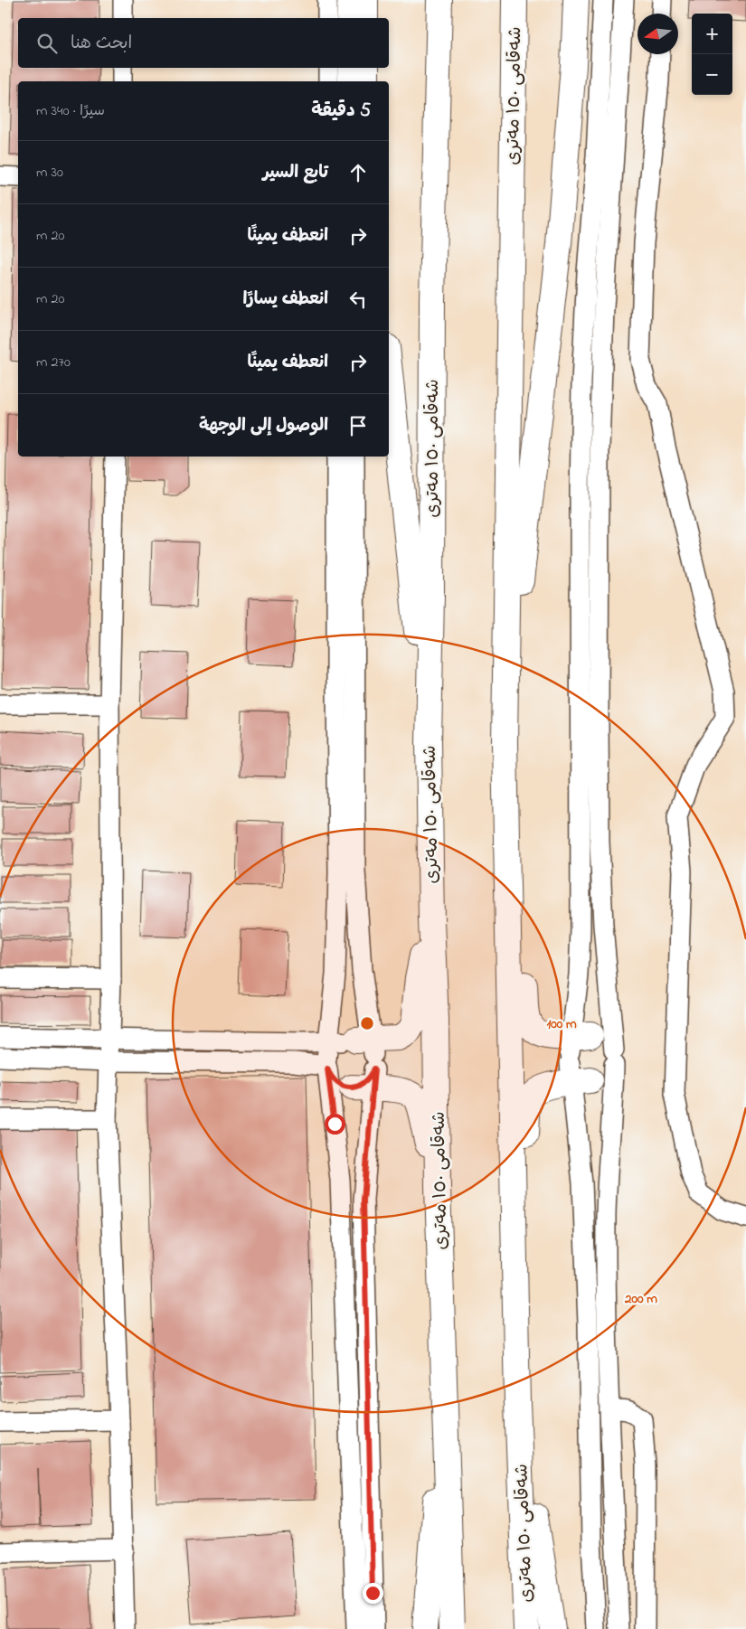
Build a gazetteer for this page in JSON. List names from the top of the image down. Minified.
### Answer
{"streets":{"highway":["شەقامی ١٥٠ مەتری"]},"north":"left","page":{"map_buttons":["+","−"],"search":"ابحث هنا","heading":["5 دقيقة","سيرًا · 340 m"],"list":[["تابع السير","30 m"],["انعطف يمينًا","20 m"],["انعطف يسارًا","20 m"],["انعطف يمينًا","270 m"],"الوصول إلى الوجهة"]},"rings":["100 m","200 m"]}
